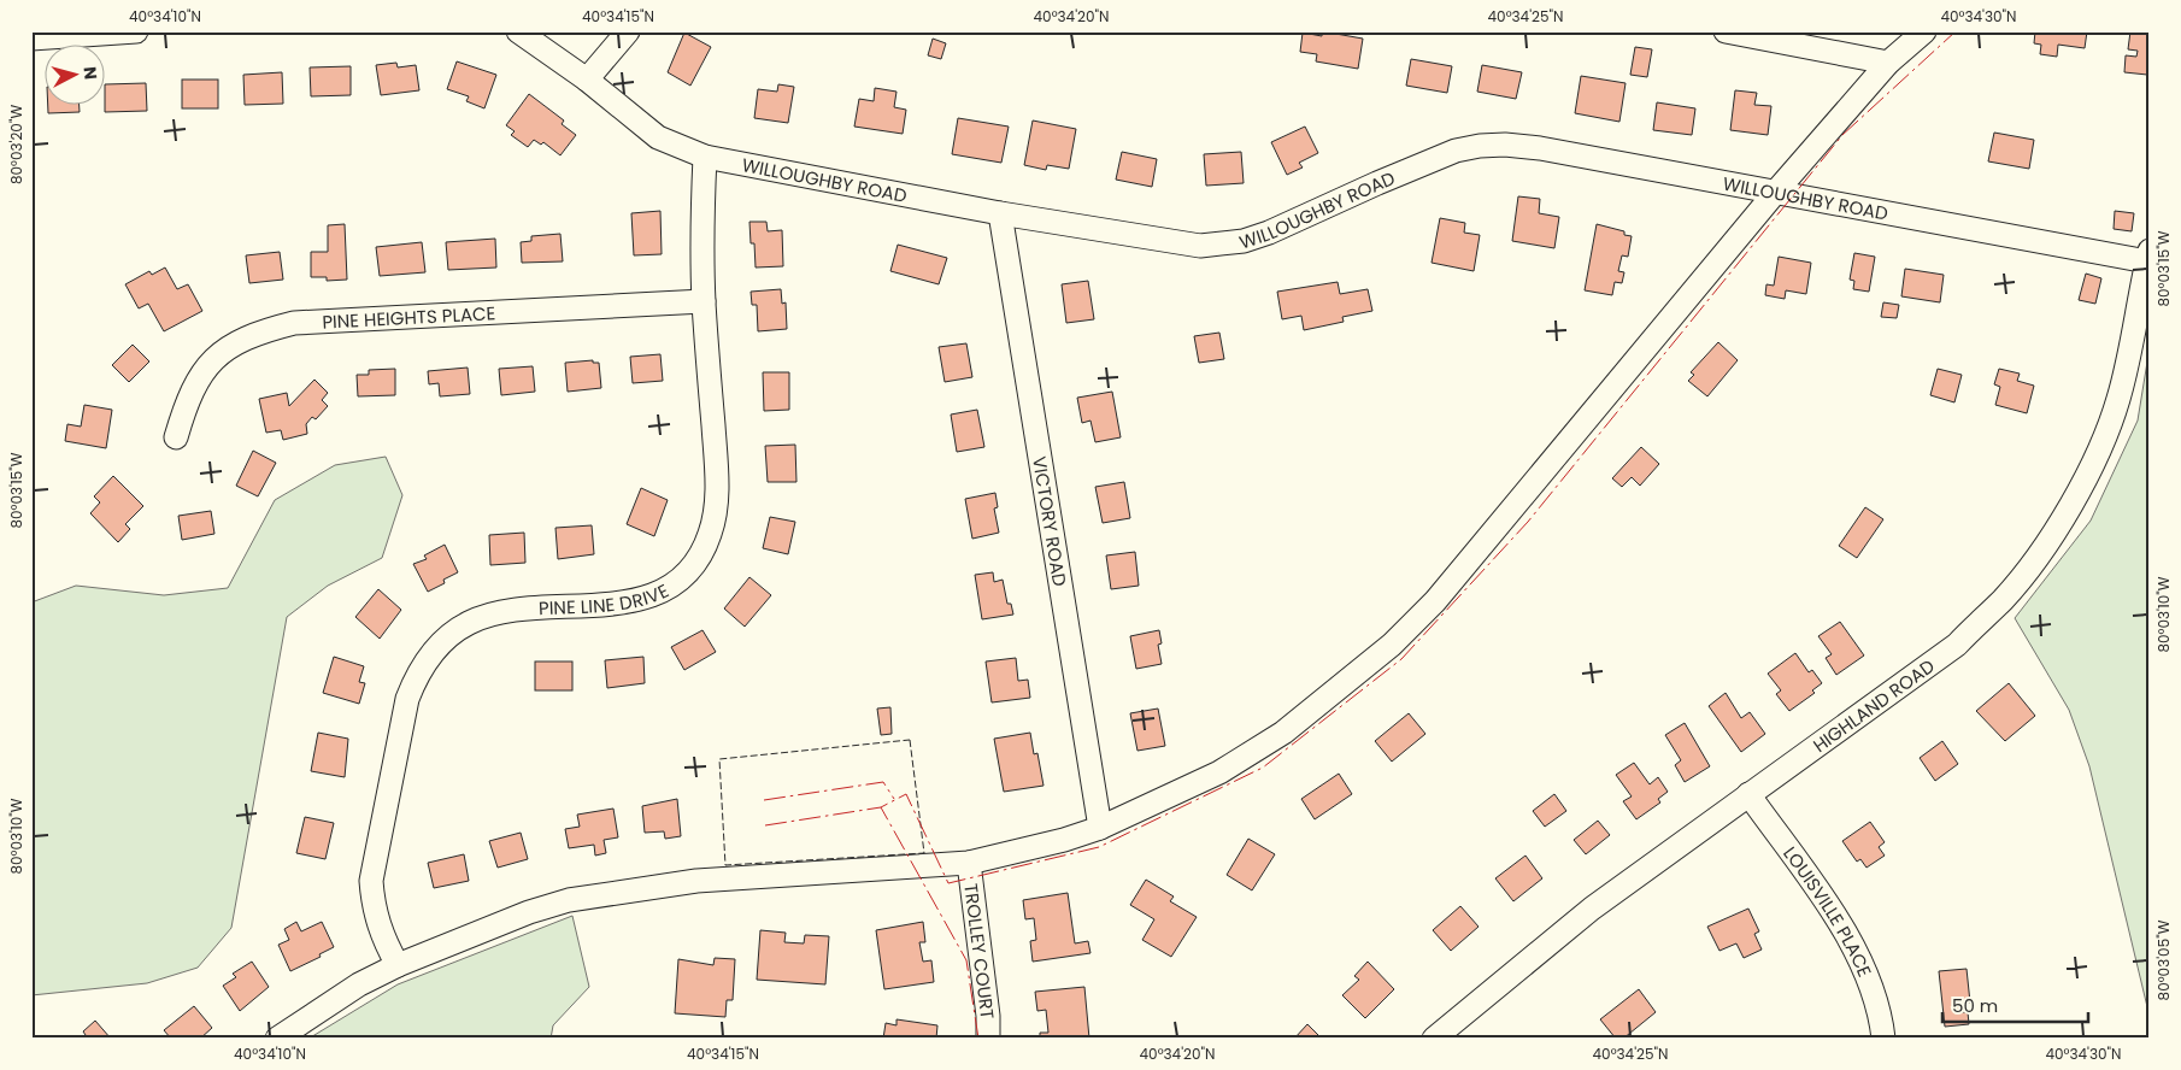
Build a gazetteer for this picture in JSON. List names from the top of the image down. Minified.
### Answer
{"streets":{"street":["WILLOUGHBY ROAD","PINE HEIGHTS PLACE","VICTORY ROAD","PINE LINE DRIVE","HIGHLAND ROAD","LOUISVILLE PLACE","TROLLEY COURT"]},"crossings":[["WILLOUGHBY ROAD","VICTORY ROAD"],["WILLOUGHBY ROAD","PINE LINE DRIVE"],["WILLOUGHBY ROAD","HIGHLAND ROAD"],["PINE HEIGHTS PLACE","PINE LINE DRIVE"],["HIGHLAND ROAD","LOUISVILLE PLACE"]],"scale_bar":"50 m","north":"right","coordinates":["40°34'10\"N","40°34'15\"N","40°34'20\"N","40°34'25\"N","40°34'30\"N","80°03'20\"W","80°03'15\"W","80°03'10\"W","80°03'05\"W"]}
